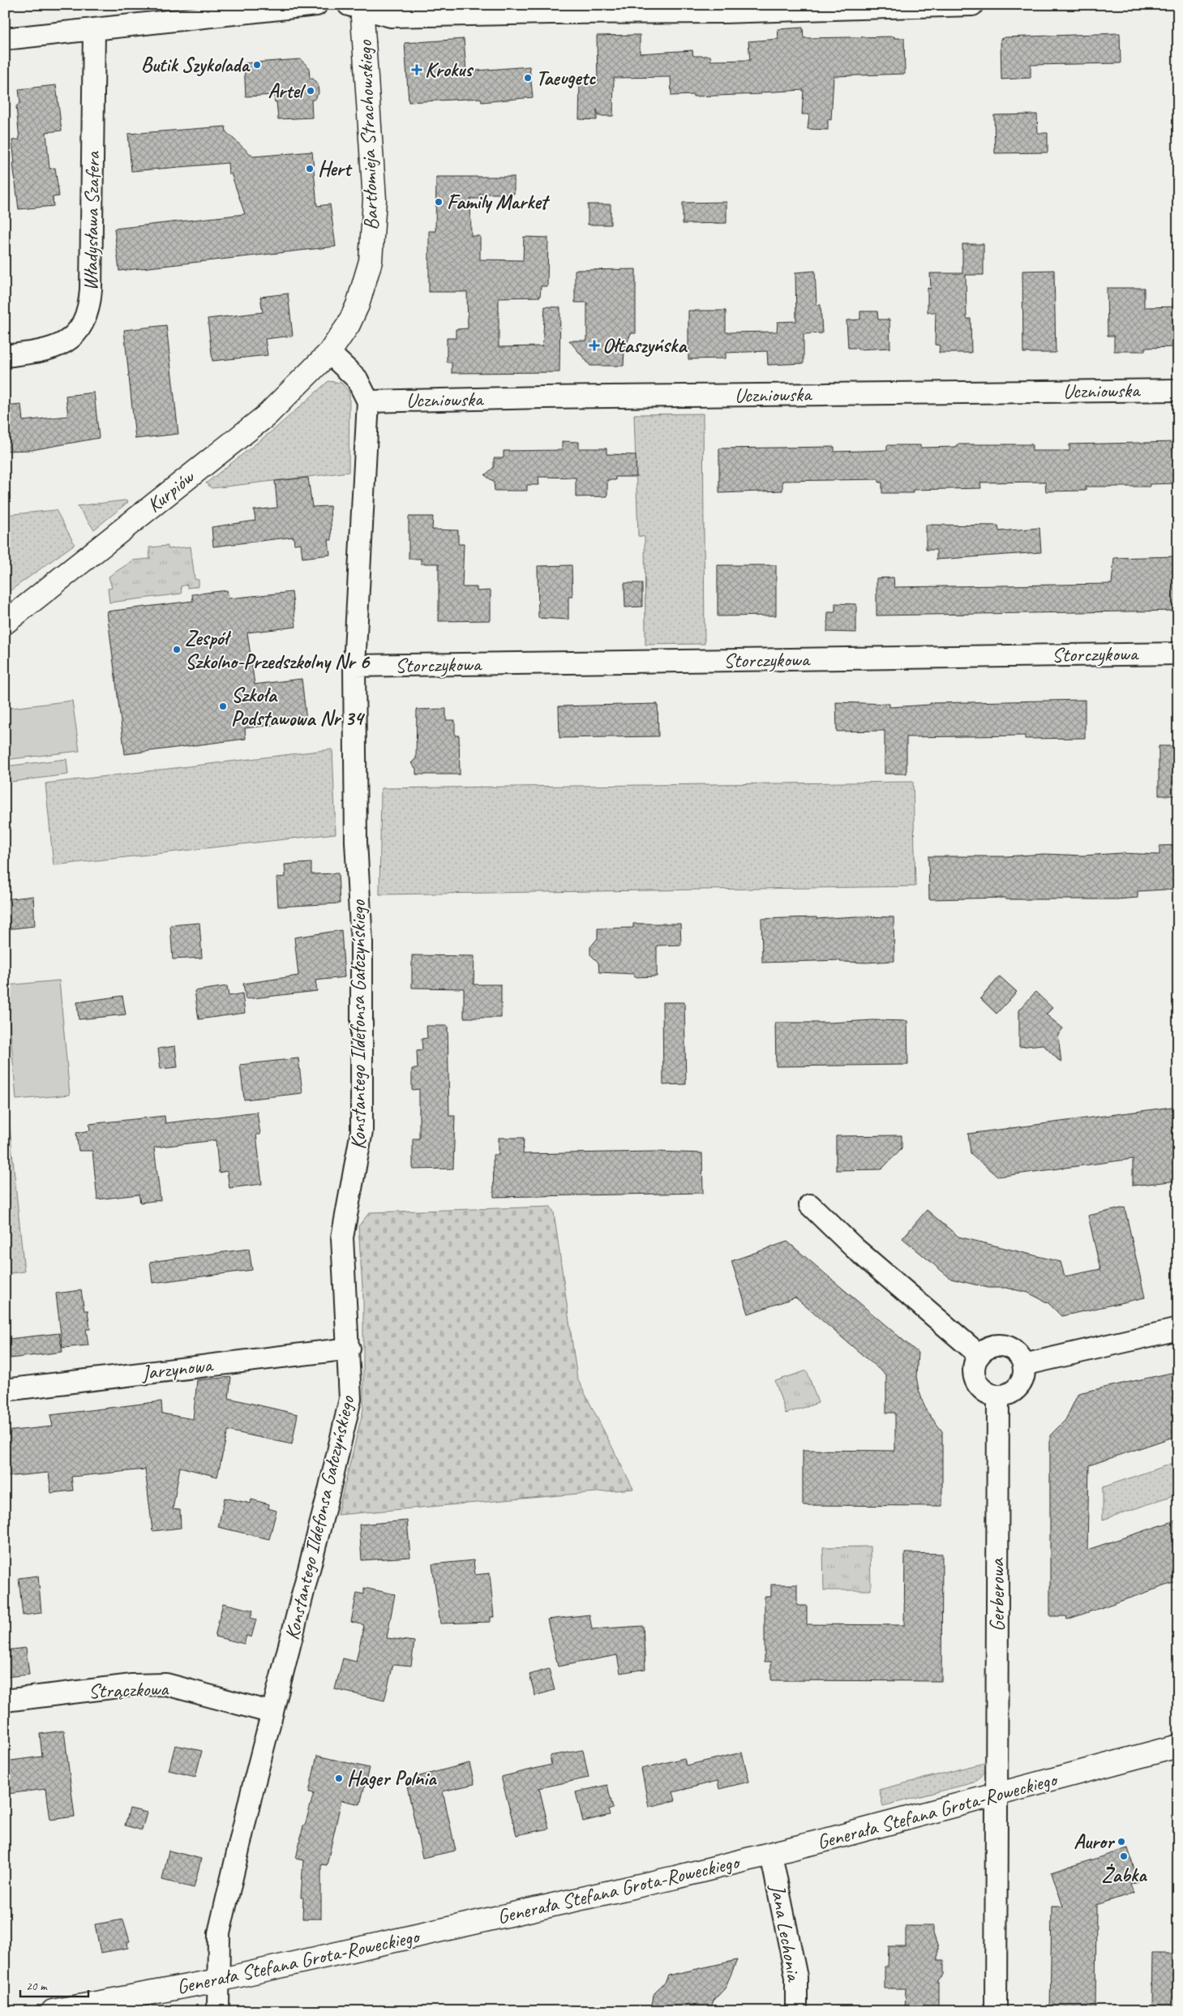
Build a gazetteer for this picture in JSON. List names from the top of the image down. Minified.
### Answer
{"streets":{"street":["Bartłomieja Strachowskiego","Władysława Szafera","Uczniowska","Kurpiów","Storczykowa","Konstantego Ildefonsa Gałczyńskiego","Jarzynowa","Gerberowa","Strączkowa","Generała Stefana Grota-Roweckiego","Jana Lechonia"]},"crossings":[["Bartłomieja Strachowskiego","Kurpiów"],["Bartłomieja Strachowskiego","Konstantego Ildefonsa Gałczyńskiego"],["Uczniowska","Konstantego Ildefonsa Gałczyńskiego"],["Kurpiów","Konstantego Ildefonsa Gałczyńskiego"],["Storczykowa","Konstantego Ildefonsa Gałczyńskiego"],["Konstantego Ildefonsa Gałczyńskiego","Jarzynowa"],["Konstantego Ildefonsa Gałczyńskiego","Strączkowa"],["Konstantego Ildefonsa Gałczyńskiego","Generała Stefana Grota-Roweckiego"],["Gerberowa","Generała Stefana Grota-Roweckiego"],["Generała Stefana Grota-Roweckiego","Jana Lechonia"]],"places":{"other":["Butik Szykolada","Taeugetc","Artel","Hert","Family Market","Zespół Szkolno-Przedszkolny Nr 6","Szkoła Podstawowa Nr 34","Hager Polnia","Auror","Żabka"],"health":["Krokus","Ołtaszyńska"]},"scale_bar":"20 m"}
